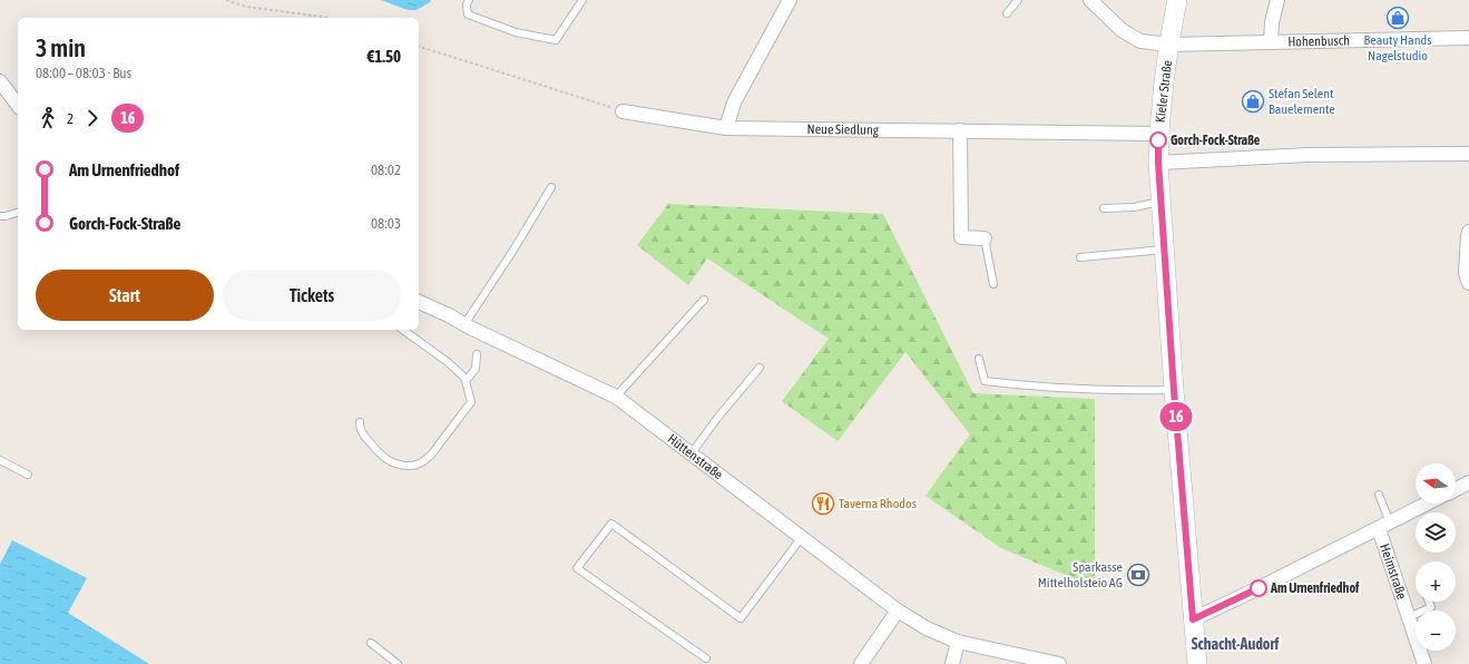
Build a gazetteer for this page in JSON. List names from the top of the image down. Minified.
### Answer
{"streets":{"main road":["Kieler Straße"],"street":["Hohenbusch","Neue Siedlung","Hüttenstraße","Heimstraße"]},"crossings":[["Hohenbusch","Kieler Straße"],["Kieler Straße","Neue Siedlung"]],"districts":["Schacht-Audorf"],"places":{"shop":["Beauty Hands Nagelstudio","Stefan Selent Bauelemente"],"other":["Gorch-Fock-Straße","Am Urnenfriedhof"],"restaurant":["Taverna Rhodos"],"bank":["Sparkasse Mittelholsteio AG"]},"lines":["bus line 16"],"north":"left","page":{"on_map":"16","heading":["3 min","08:00 – 08:03 · Bus","€1.50"],"legs":["2","16"],"list":[{"name":"Am Urnenfriedhof","value":"08:02"},{"name":"Gorch-Fock-Straße","value":"08:03"}],"buttons":["Start","Tickets"],"map_buttons":["+","−"]}}
